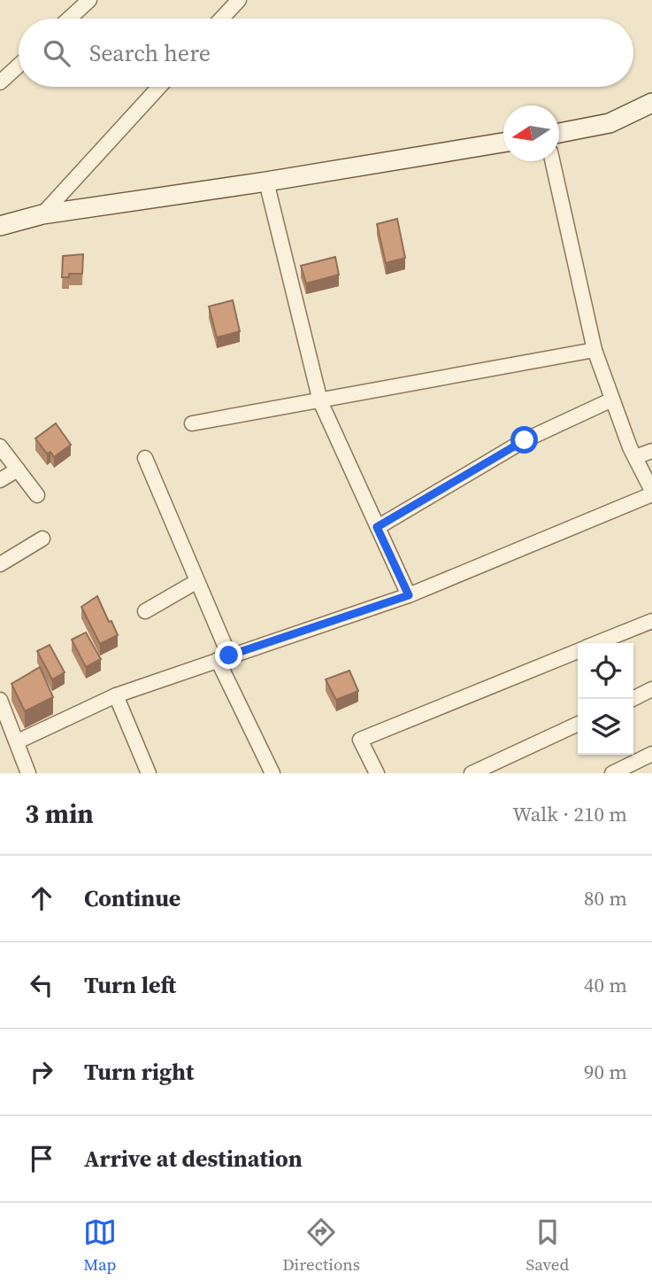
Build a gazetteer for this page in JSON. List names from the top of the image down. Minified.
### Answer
{"north":"left","page":{"search":"Search here","heading":["3 min","Walk · 210 m"],"list":[["Continue","80 m"],["Turn left","40 m"],["Turn right","90 m"],"Arrive at destination"],"nav":["Map","Directions","Saved"]}}
